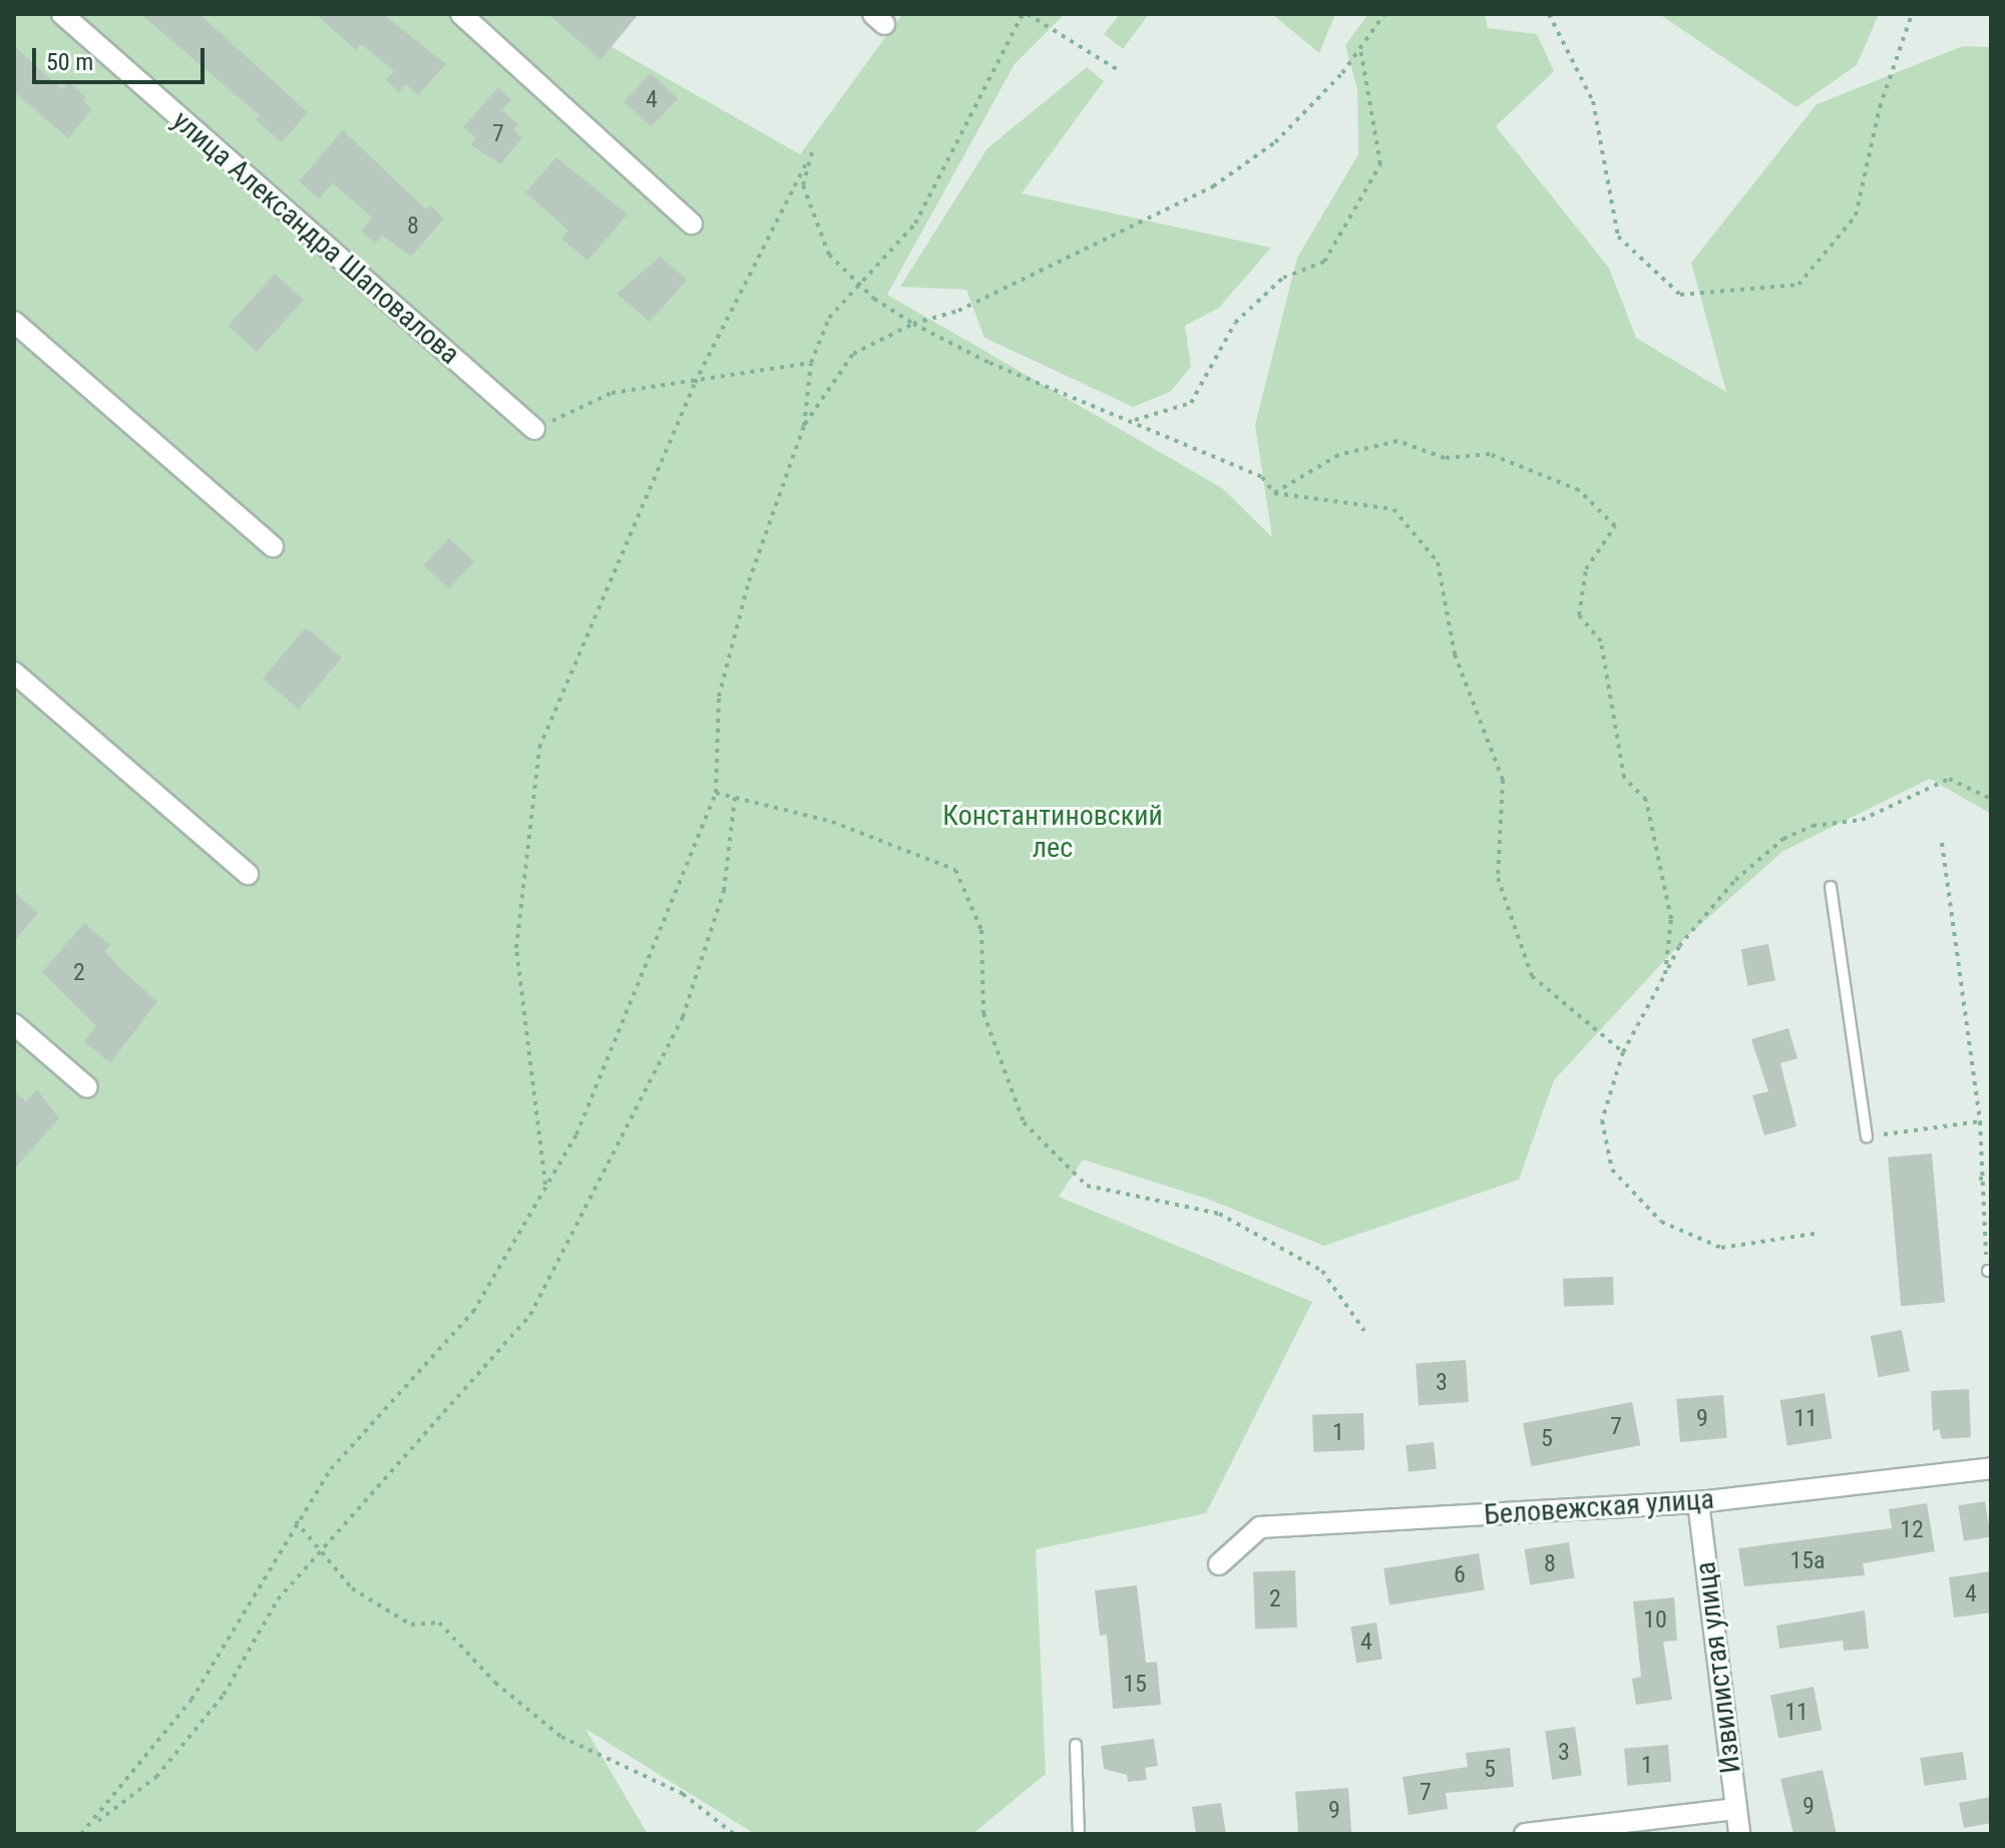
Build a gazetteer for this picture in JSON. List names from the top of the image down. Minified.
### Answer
{"streets":{"street":["улица Александра Шаповалова","Беловежская улица","Извилистая улица"]},"crossings":[["Беловежская улица","Извилистая улица"]],"parks":["Константиновский лес"],"house_numbers":["4","7","8","2","3","9","11","7","1","5","12","15а","8","6","4","2","10","4","15","11","3","1","5","7","9","9"],"scale_bar":"50 m"}
